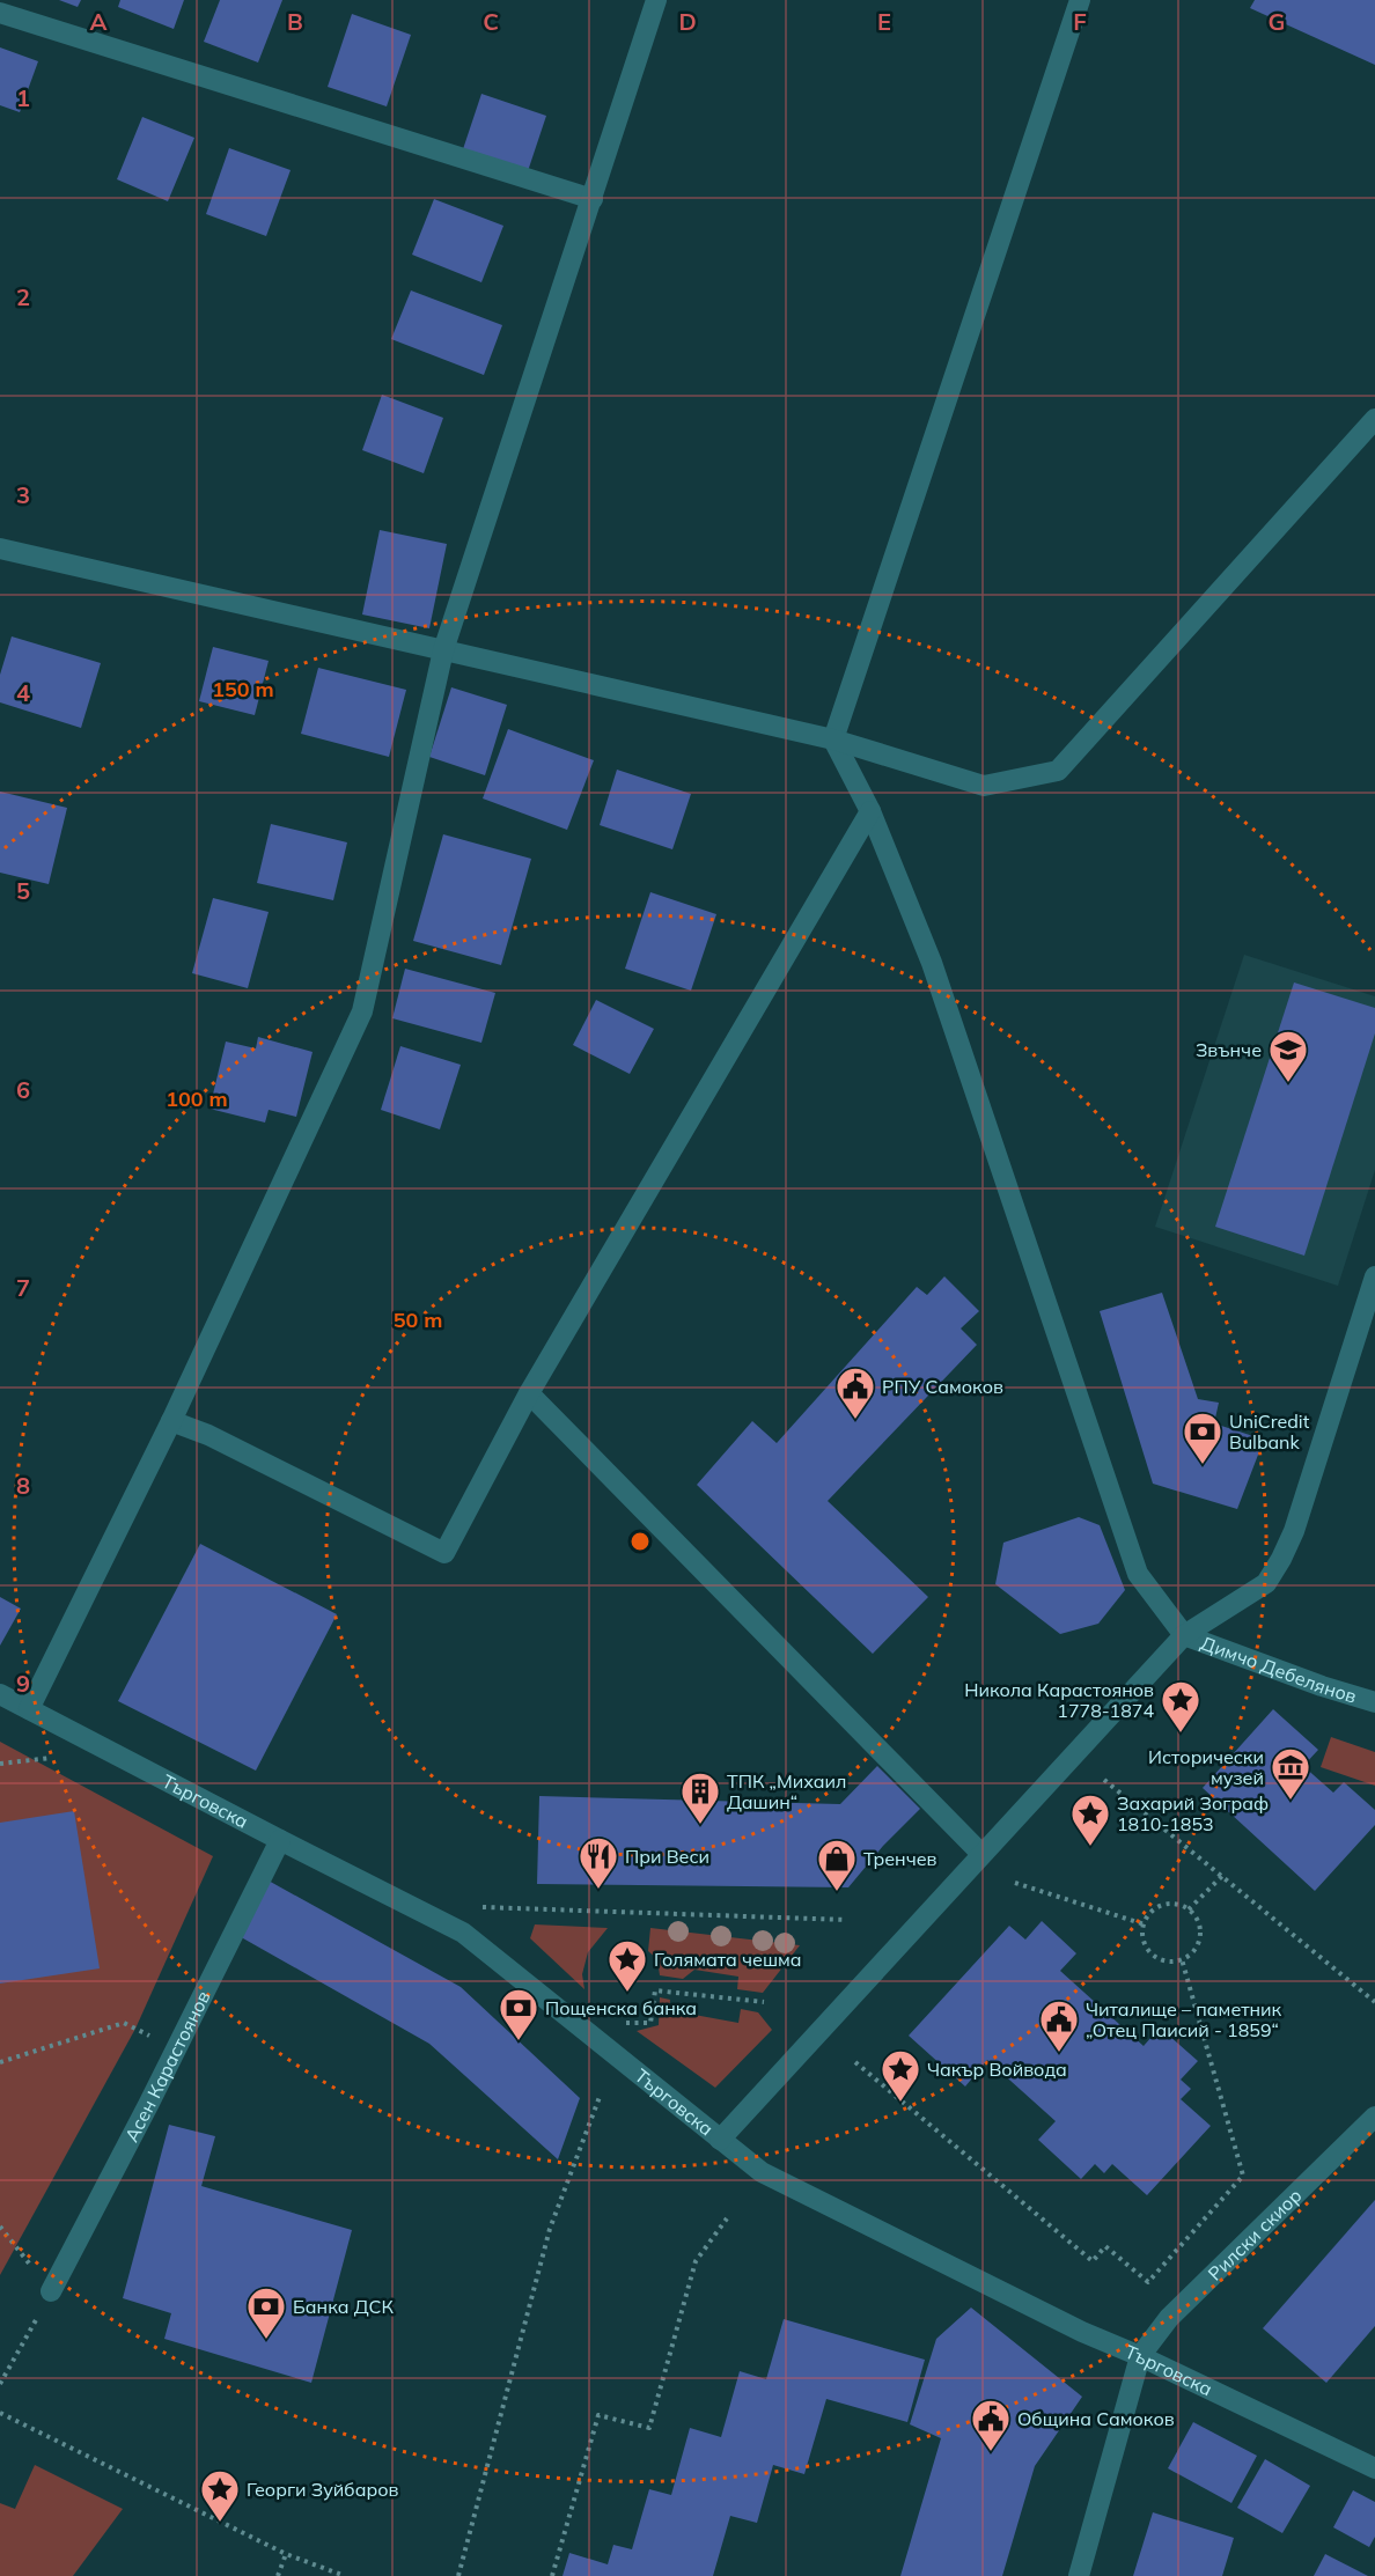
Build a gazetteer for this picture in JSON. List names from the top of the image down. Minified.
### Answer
{"streets":{"street":["Димчо Дебелянов","Търговска","Асен Карастоянов","Рилски скиор"]},"crossings":[["Търговска","Асен Карастоянов"],["Търговска","Рилски скиор"]],"places":{"school or university":["Звънче"],"public building":["РПУ Самоков","Читалище – паметник „Отец Паисий - 1859“","Община Самоков"],"bank":["UniCredit Bulbank","Пощенска банка","Банка ДСК"],"place":["Никола Карастоянов 1778-1874","Захарий Зограф 1810-1853","Голямата чешма","Чакър Войвода","Георги Зуйбаров"],"museum":["Исторически музей"],"building":["ТПК „Михаил Дашин“"],"restaurant":["При Веси"],"shop":["Тренчев"]},"grid":{"columns":["A","B","C","D","E","F","G"],"rows":["1","2","3","4","5","6","7","8","9"]},"rings":["150 m","100 m","50 m"]}
